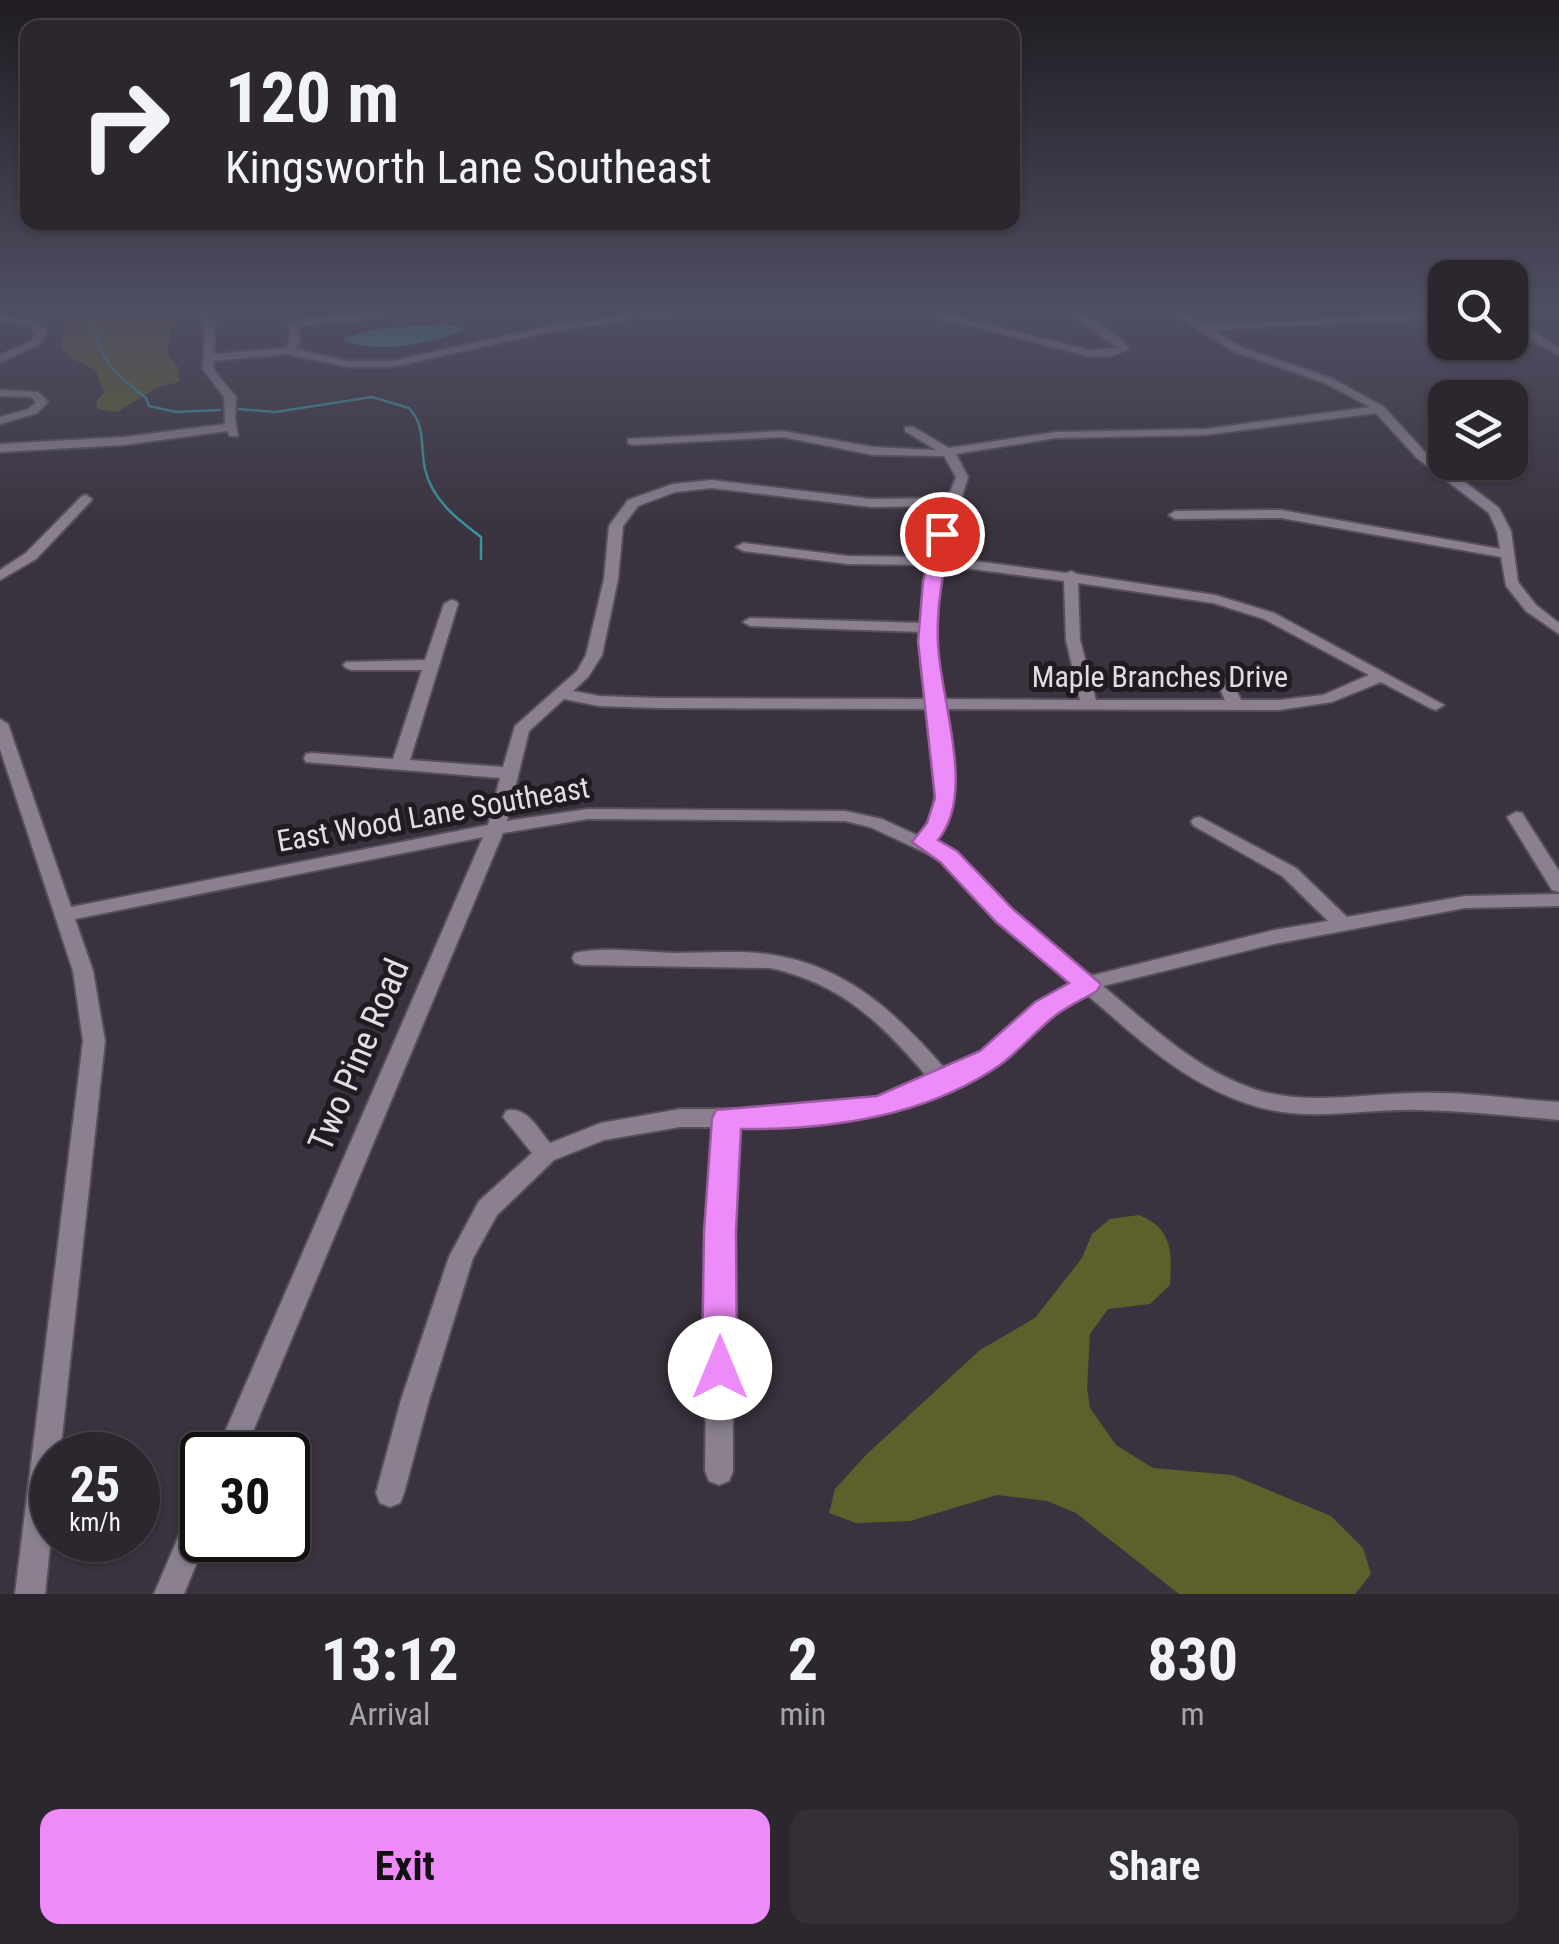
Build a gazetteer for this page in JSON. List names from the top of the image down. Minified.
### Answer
{"streets":{"street":["Maple Branches Drive","East Wood Lane Southeast","Two Pine Road"]},"crossings":[["Maple Branches Drive","Two Pine Road"],["East Wood Lane Southeast","Two Pine Road"]],"page":{"turn":["120 m","Kingsworth Lane Southeast"],"speed":"25 km/h","limit":"30","eta":["13:12","Arrival","2","min","830","m"],"buttons":["Exit","Share"]}}
